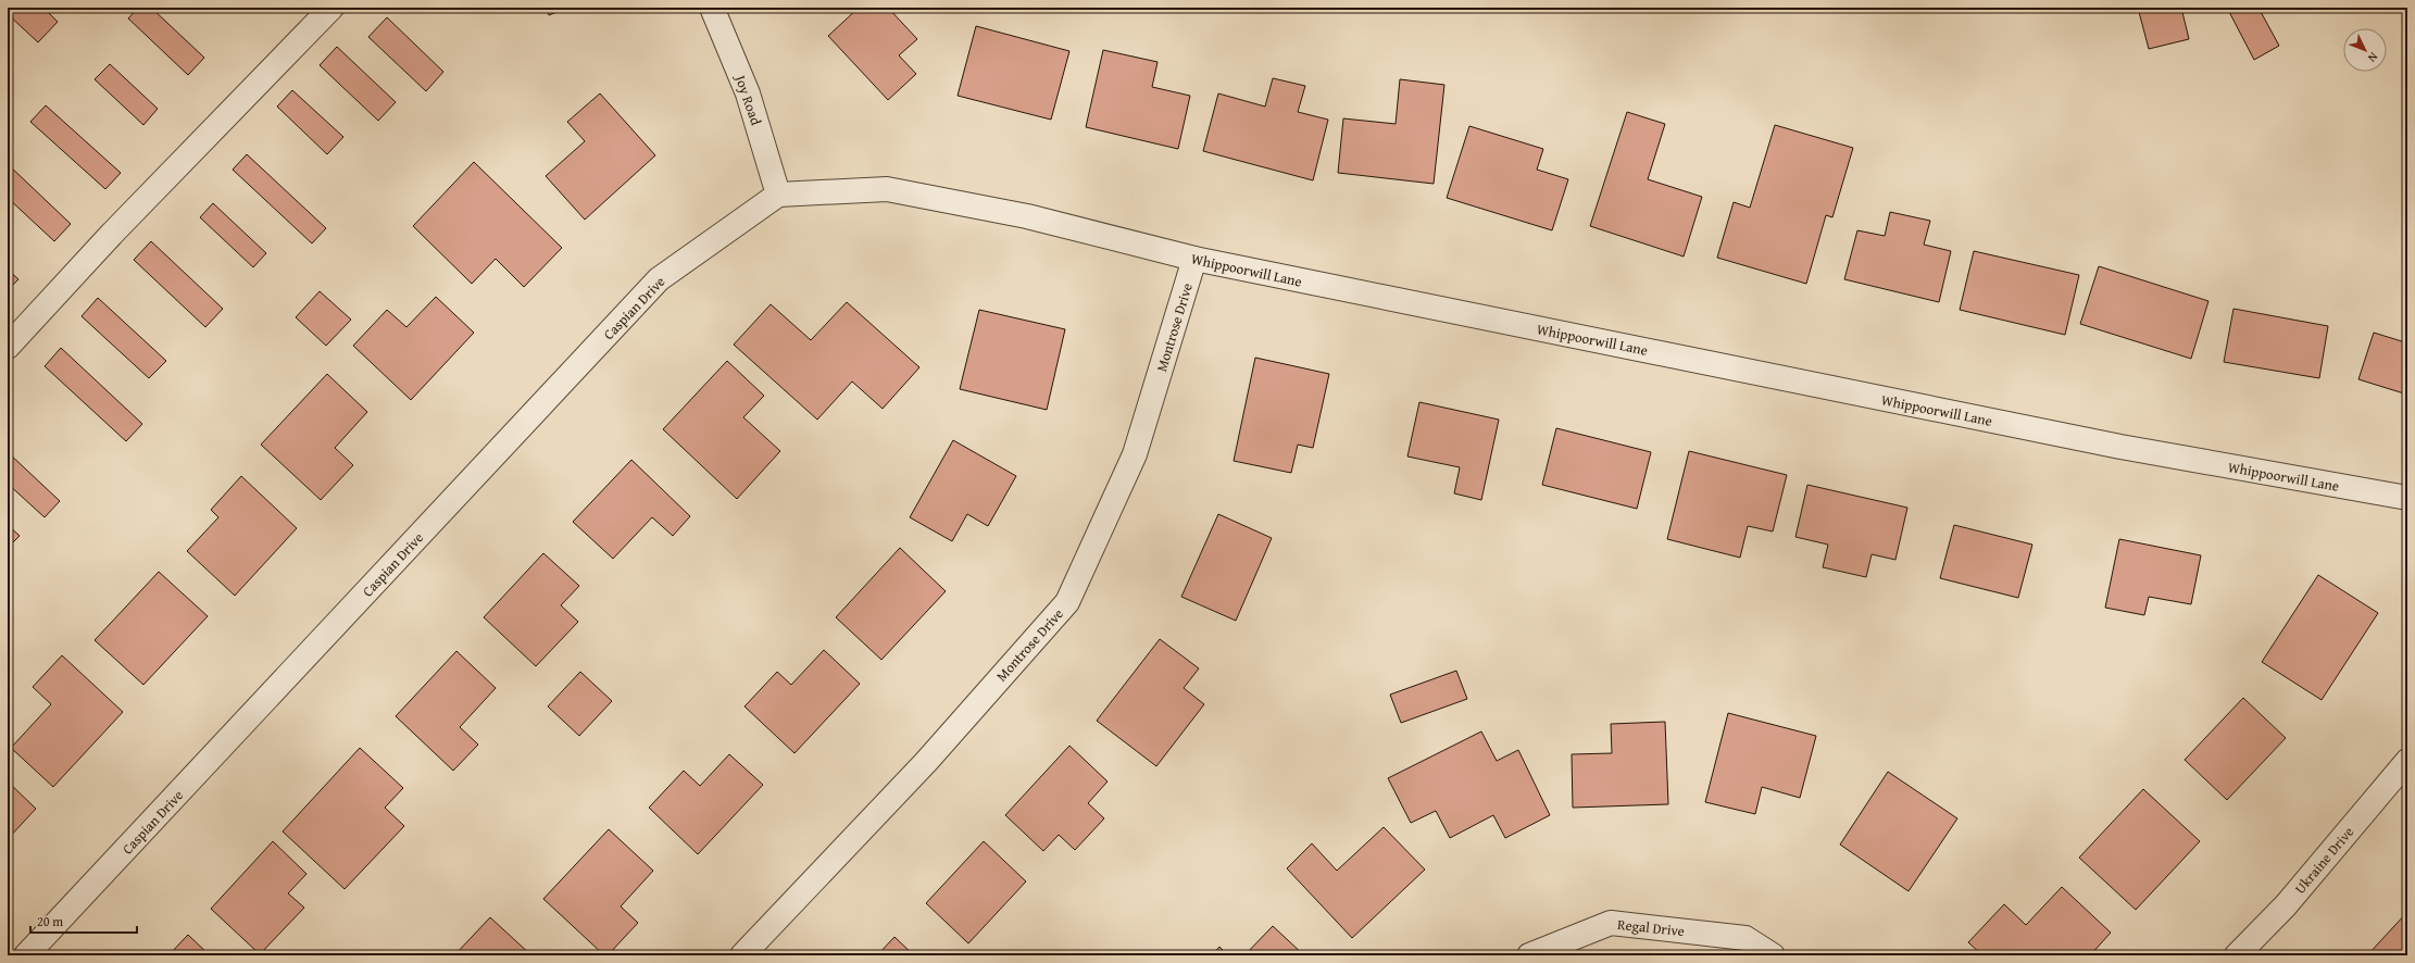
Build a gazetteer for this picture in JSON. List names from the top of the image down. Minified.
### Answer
{"streets":{"street":["Joy Road","Whippoorwill Lane","Caspian Drive","Montrose Drive","Ukraine Drive","Regal Drive"]},"crossings":[["Joy Road","Whippoorwill Lane"],["Joy Road","Caspian Drive"],["Whippoorwill Lane","Caspian Drive"],["Whippoorwill Lane","Montrose Drive"]],"scale_bar":"20 m","north":"bottom right"}
